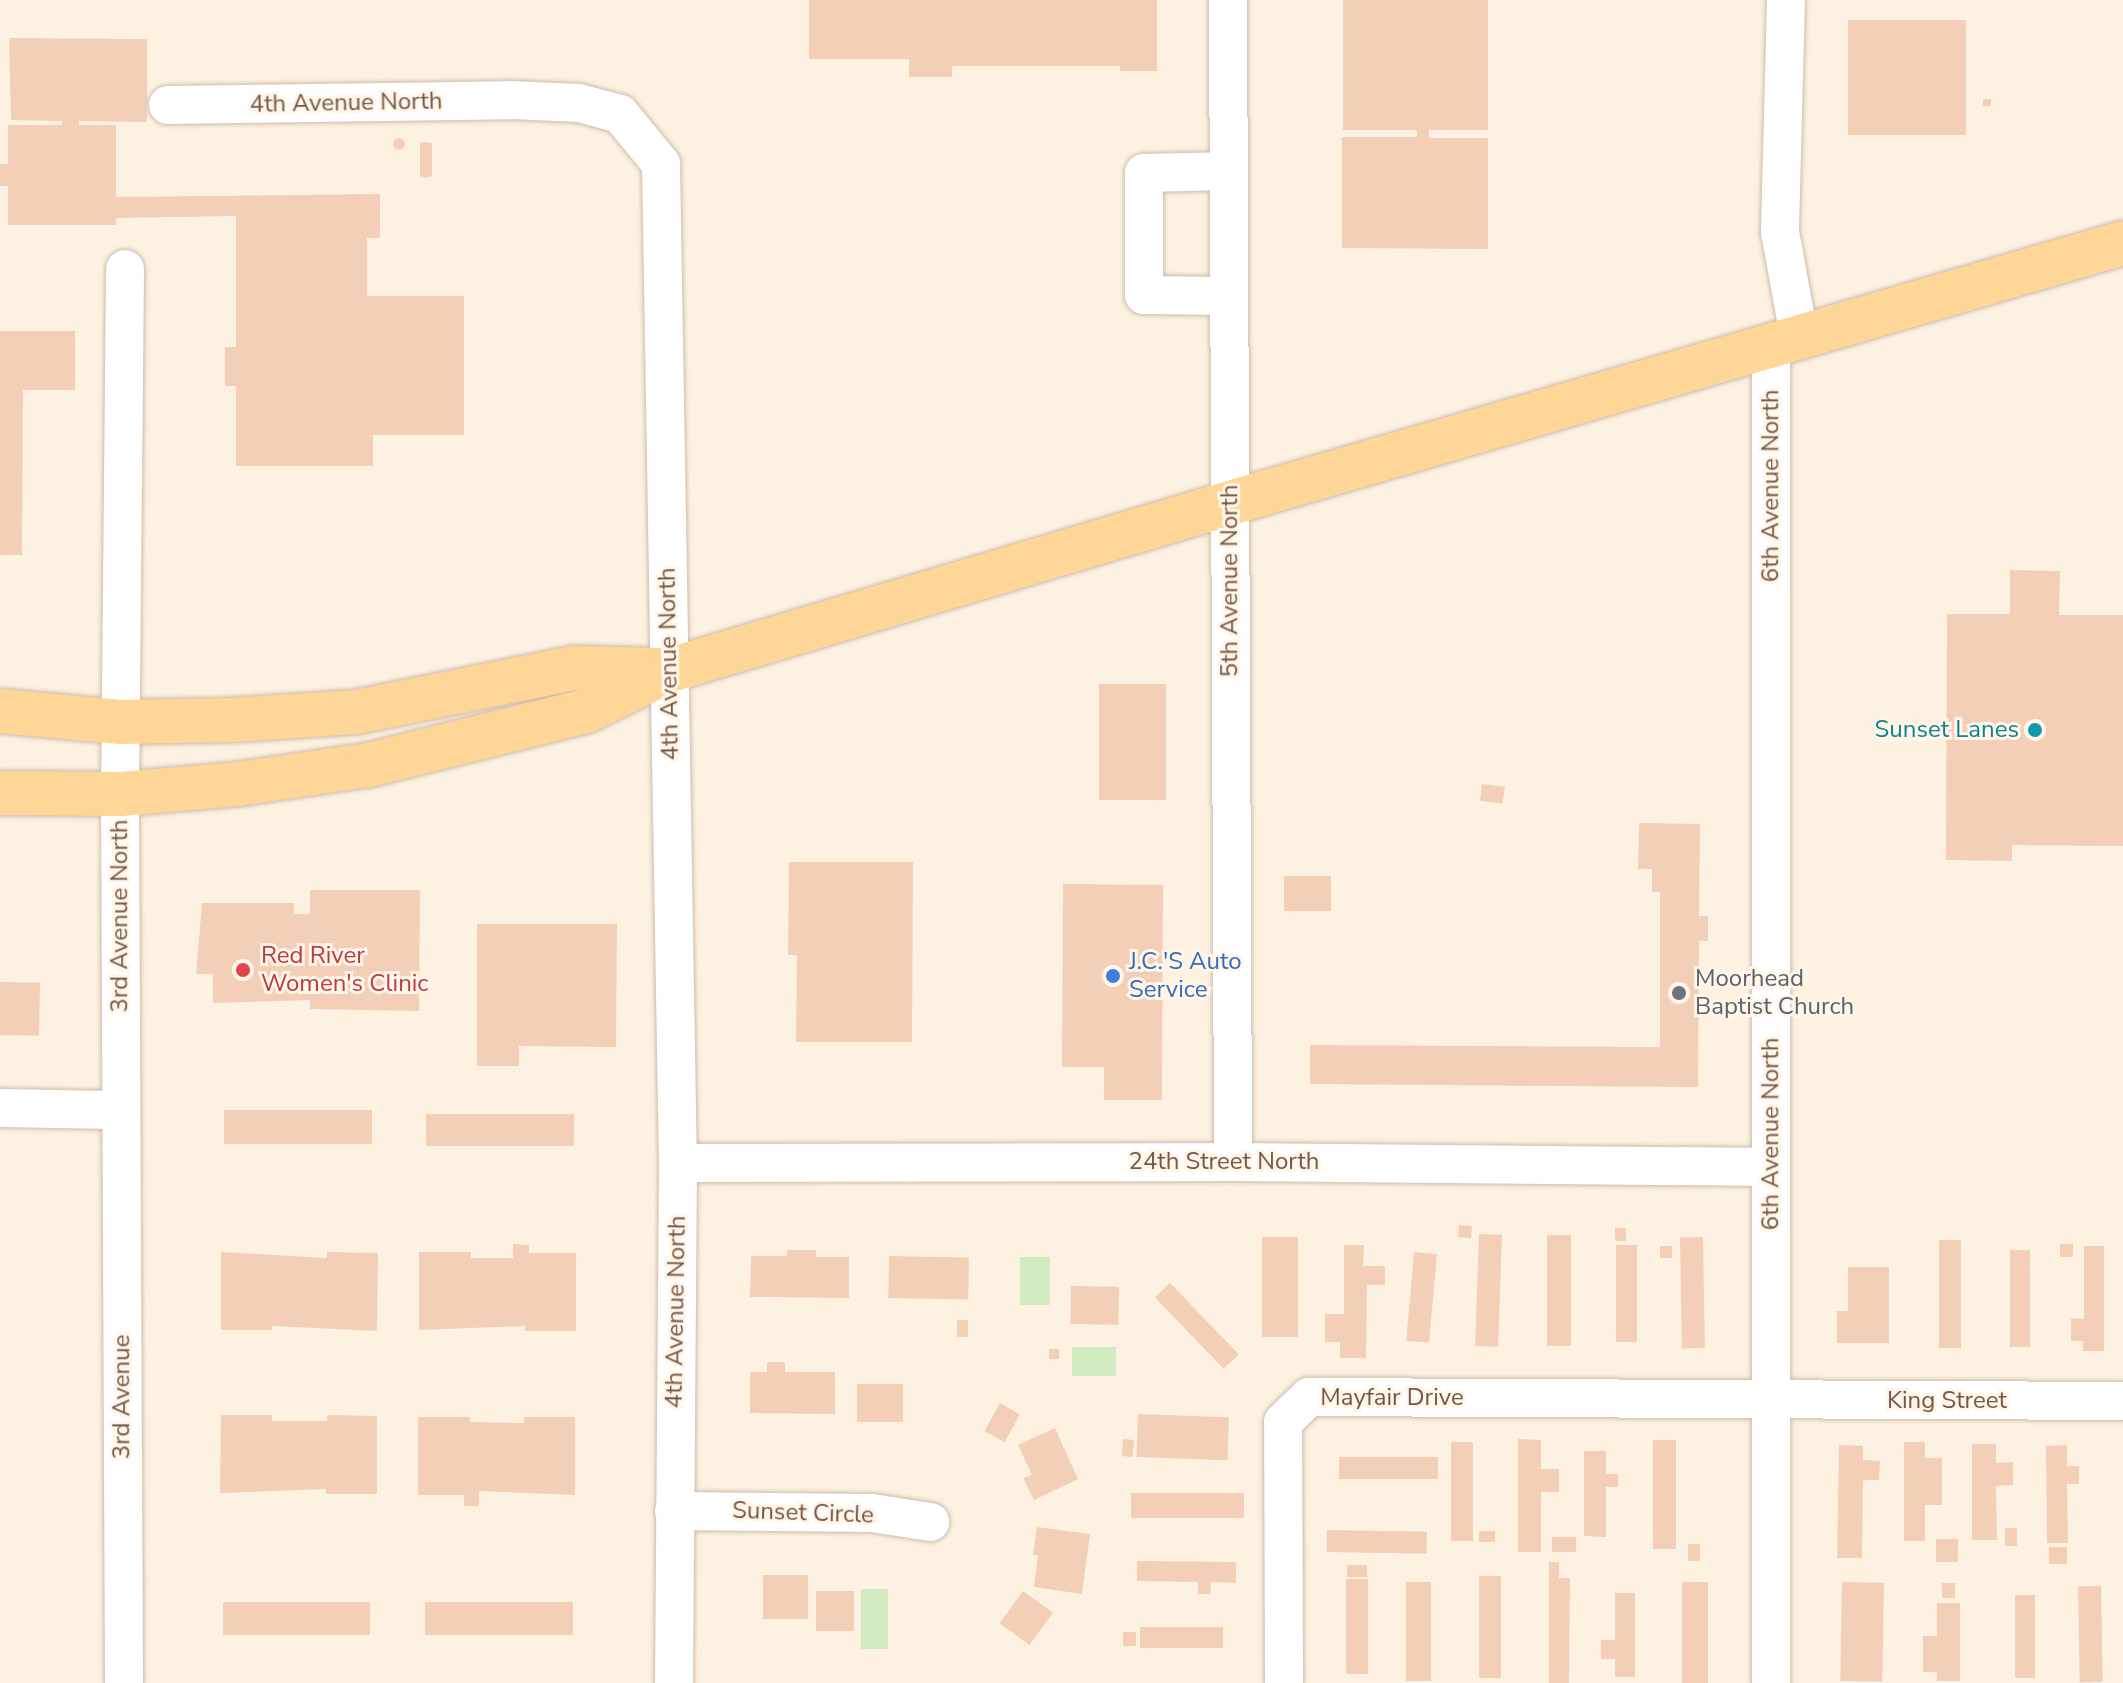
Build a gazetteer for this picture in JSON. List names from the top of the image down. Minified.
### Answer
{"streets":{"street":["4th Avenue North","6th Avenue North","5th Avenue North","3rd Avenue North","24th Street North","3rd Avenue","Mayfair Drive","King Street","Sunset Circle"]},"crossings":[["4th Avenue North","24th Street North"],["4th Avenue North","Sunset Circle"],["6th Avenue North","24th Street North"],["6th Avenue North","Mayfair Drive"],["6th Avenue North","King Street"],["5th Avenue North","24th Street North"],["3rd Avenue North","3rd Avenue"],["Mayfair Drive","King Street"]],"places":["Sunset Lanes","Red River Women's Clinic","J.C.'S Auto Service","Moorhead Baptist Church"]}
